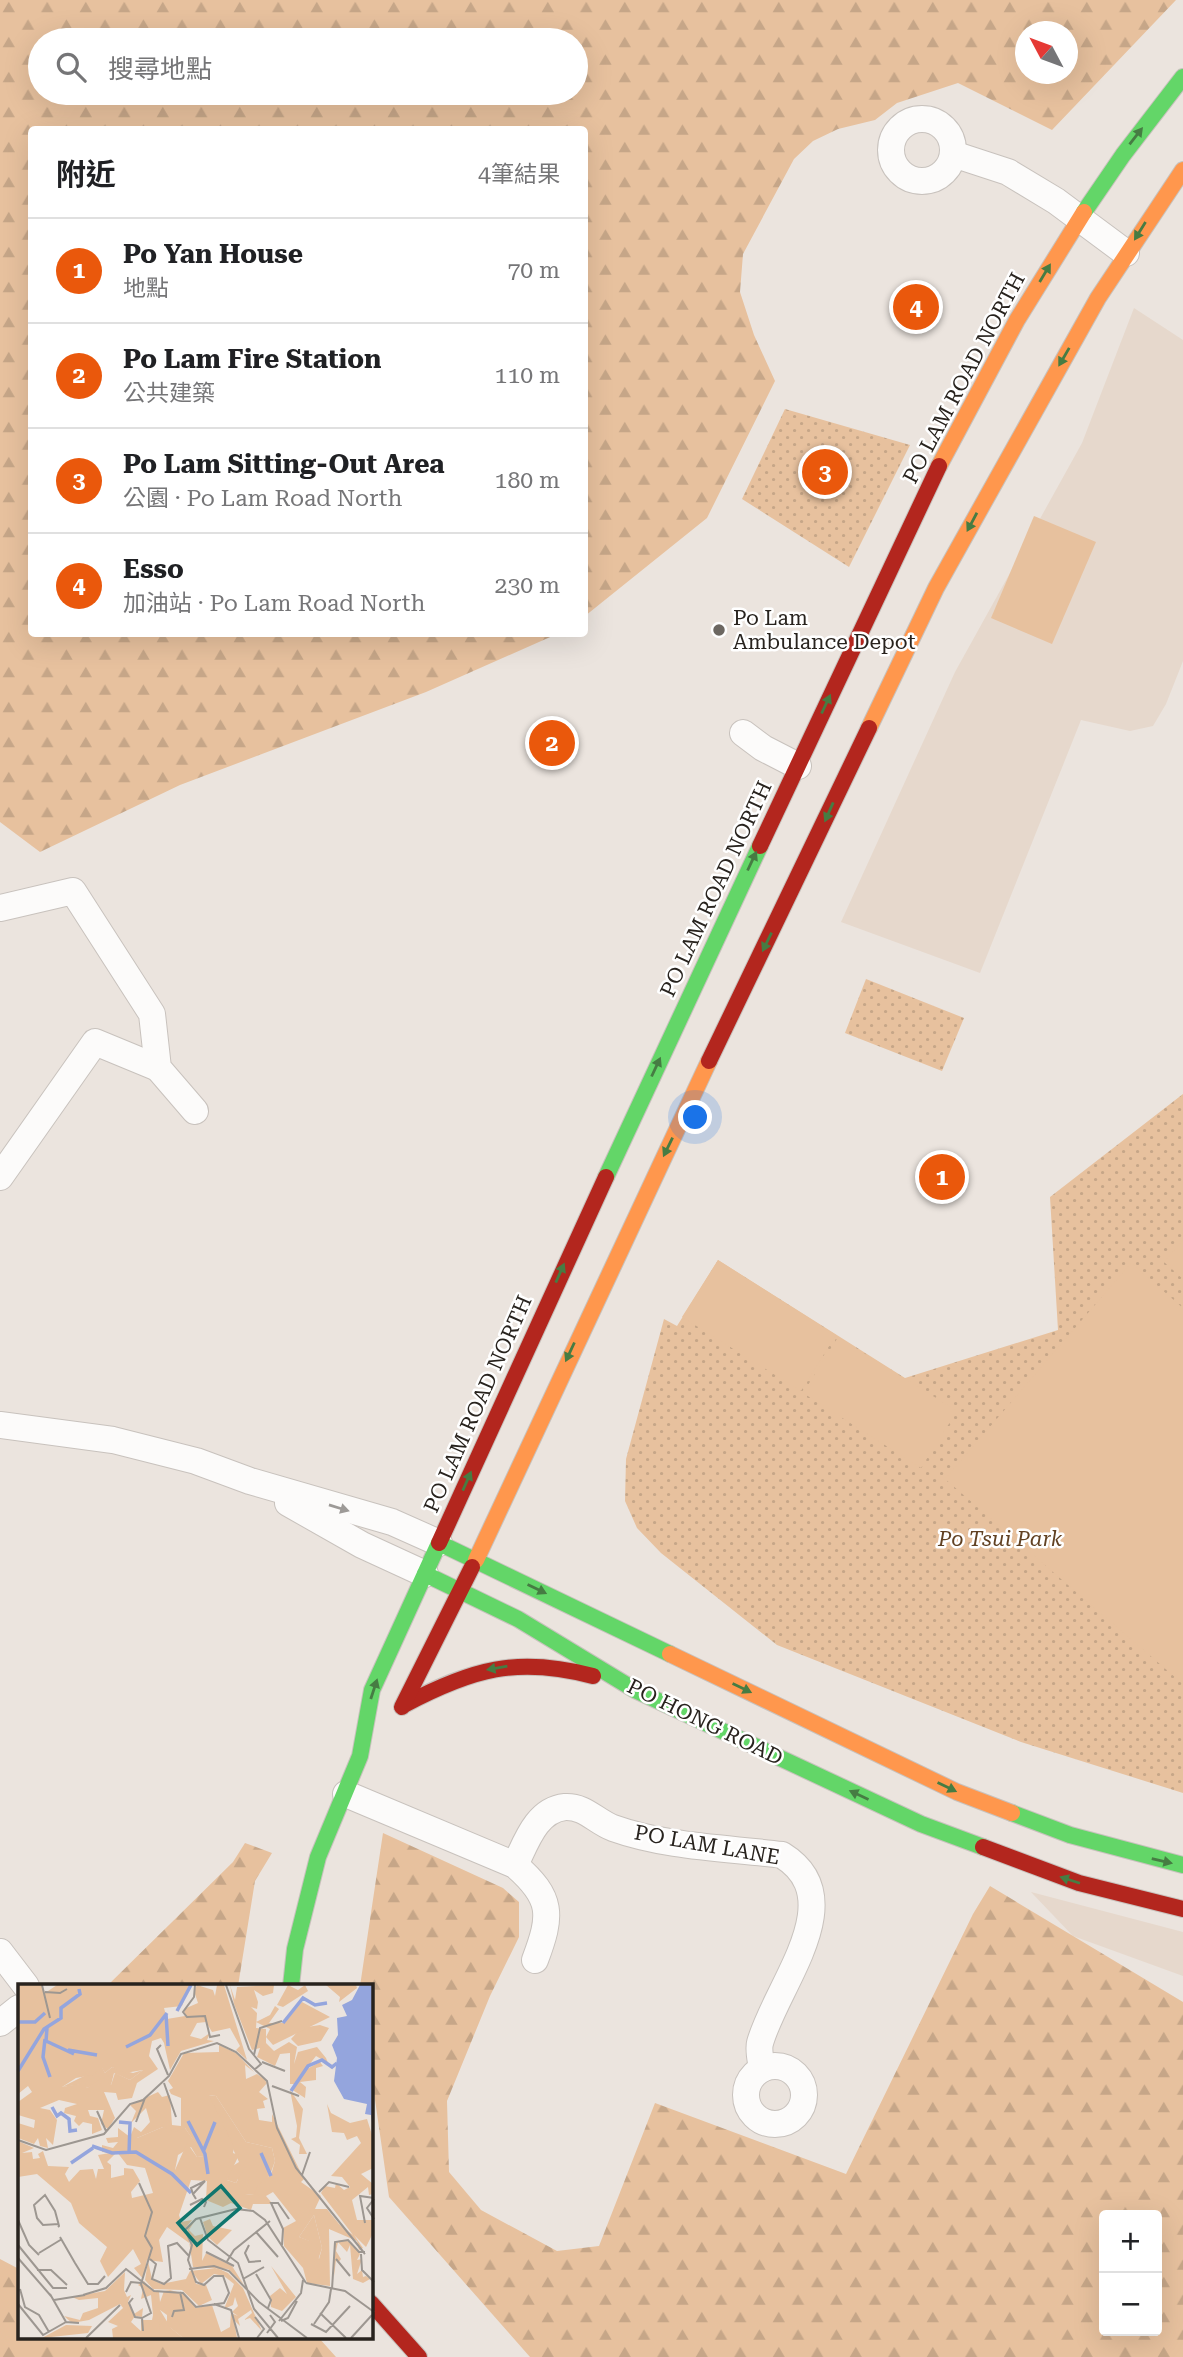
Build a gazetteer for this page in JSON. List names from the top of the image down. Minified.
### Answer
{"streets":{"main road":["PO LAM ROAD NORTH","PO HONG ROAD"],"street":["PO LAM LANE"]},"crossings":[["PO LAM ROAD NORTH","PO HONG ROAD"]],"parks":["Po Tsui Park"],"places":["Po Lam Ambulance Depot"],"north":"top left","page":{"search":"搜尋地點","heading":["附近","4筆結果"],"list":[{"mark":"1","name":"Po Yan House","note":"地點","value":"70 m"},{"mark":"2","name":"Po Lam Fire Station","note":"公共建築","value":"110 m"},{"mark":"3","name":"Po Lam Sitting-Out Area","note":"公園 · Po Lam Road North","value":"180 m"},{"mark":"4","name":"Esso","note":"加油站 · Po Lam Road North","value":"230 m"}],"pins":["4","3","2","1"],"map_buttons":["+","−"]}}
